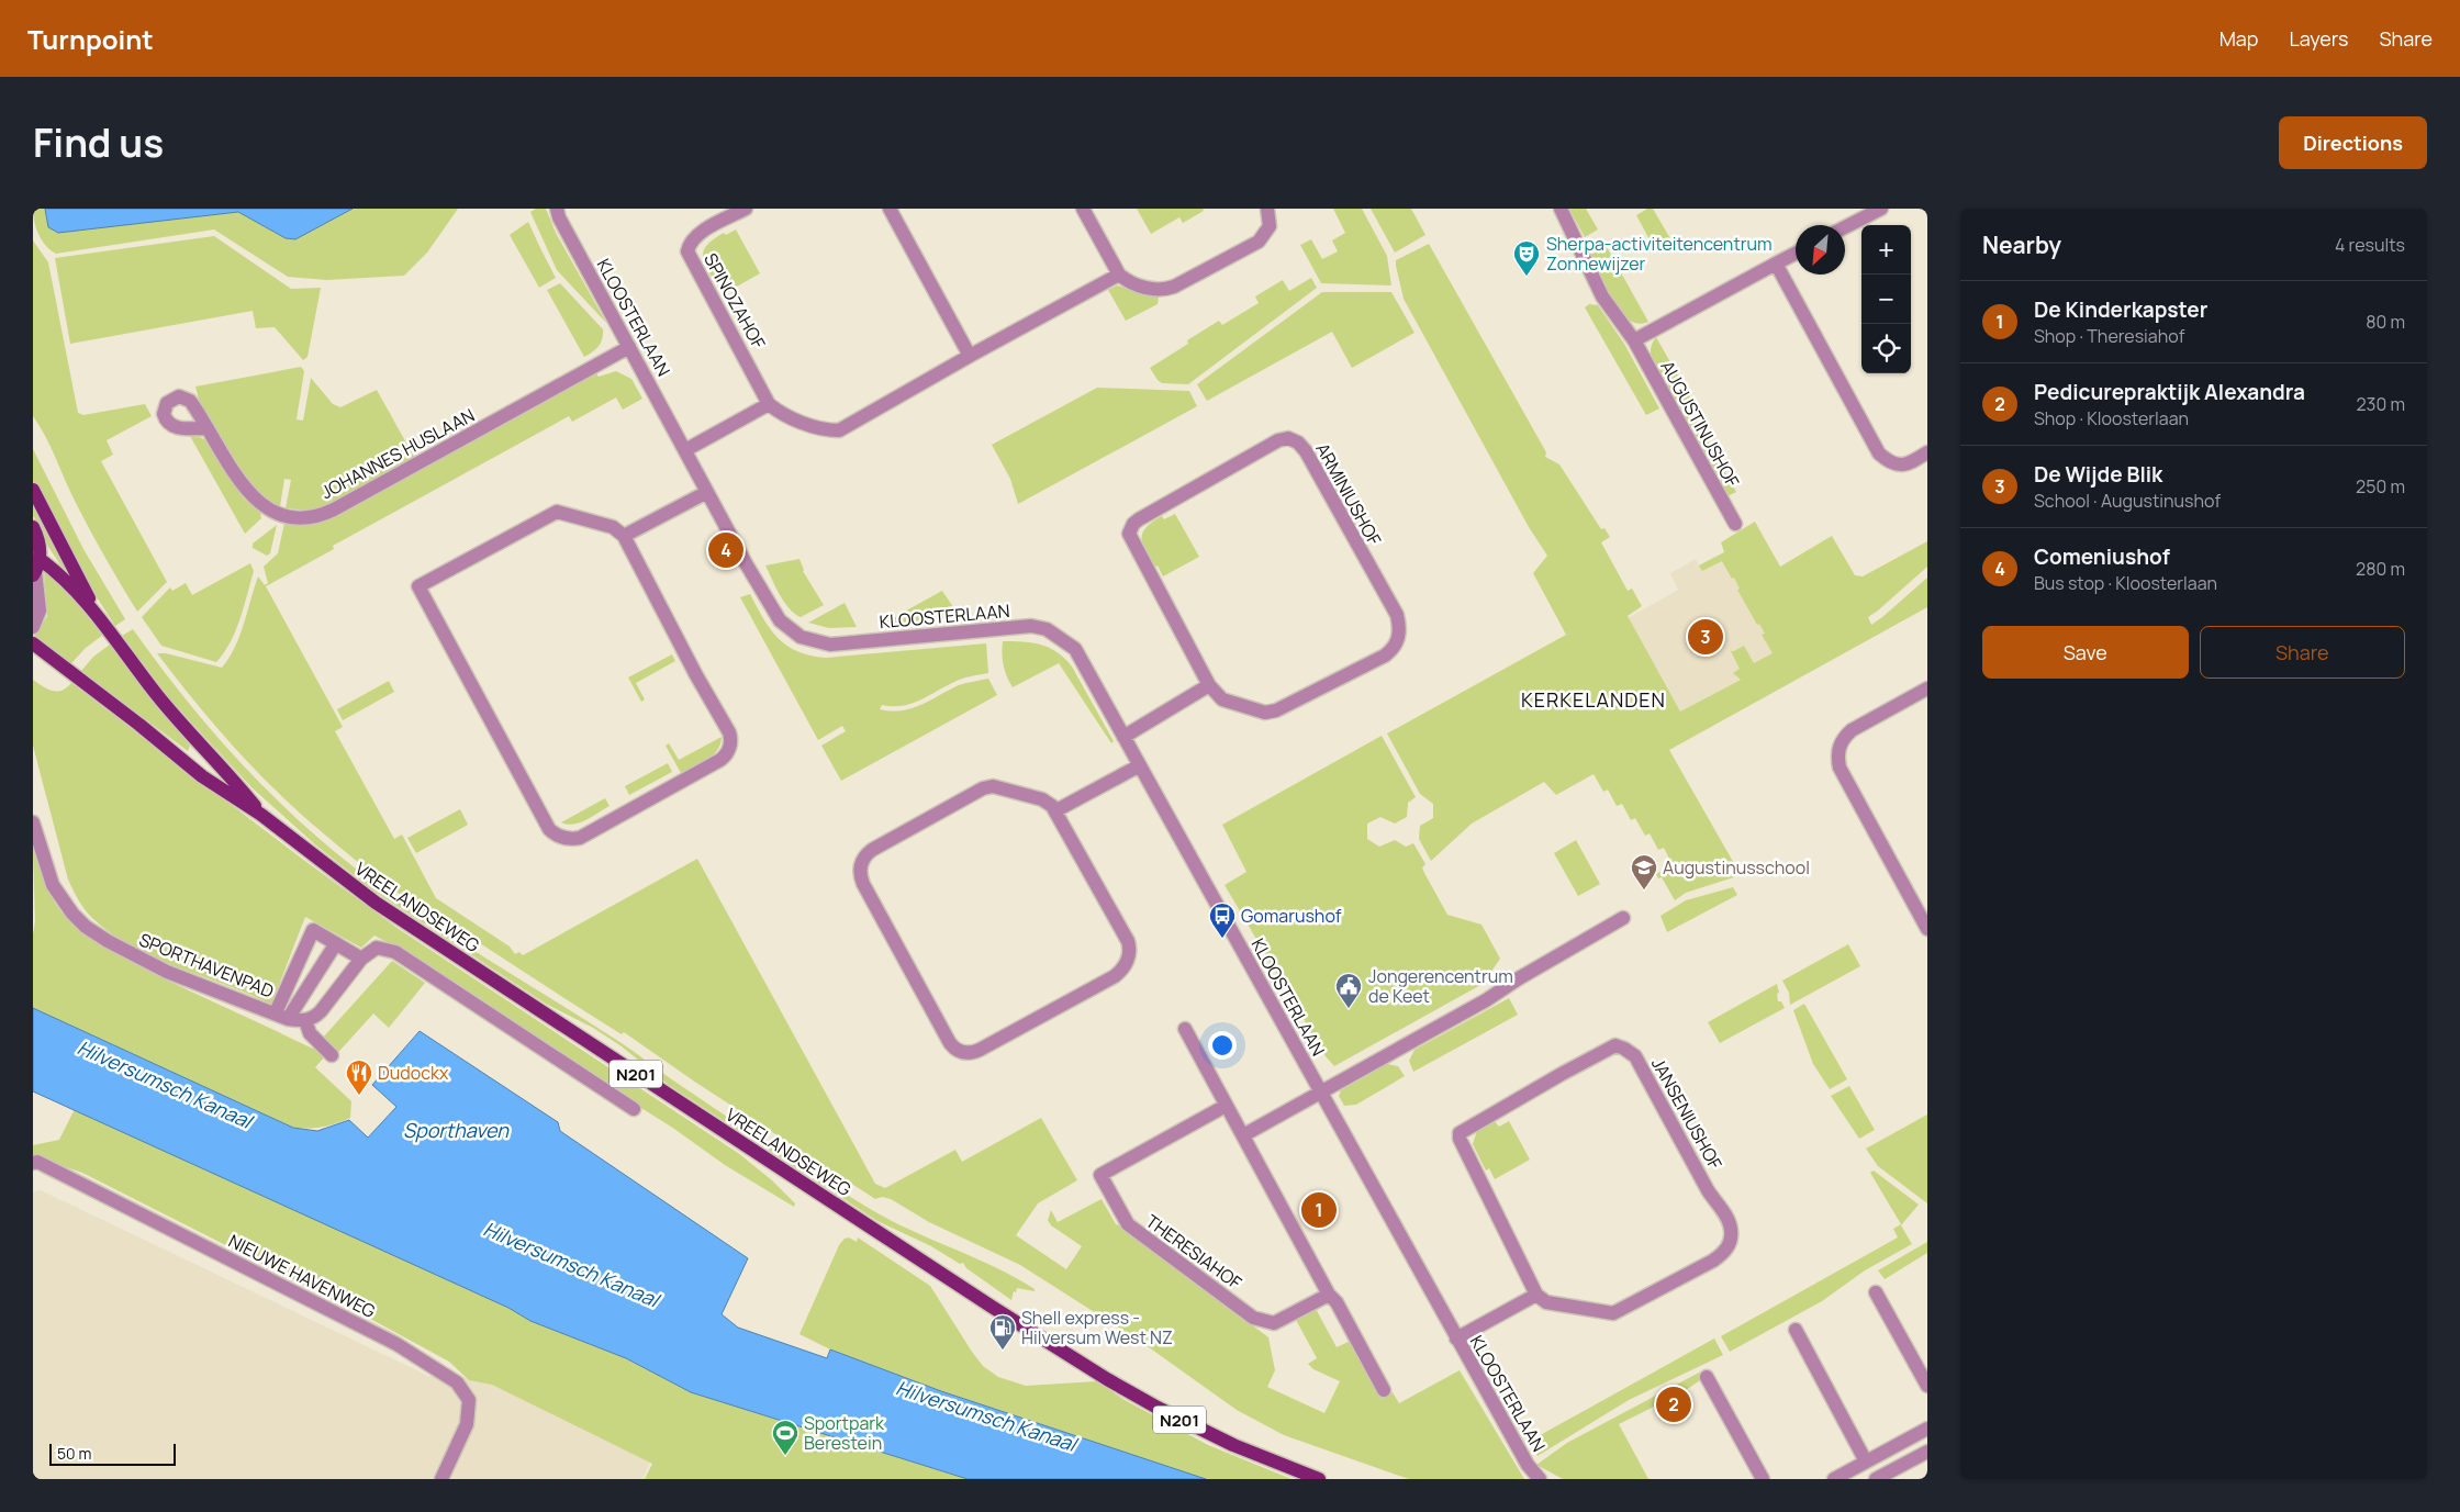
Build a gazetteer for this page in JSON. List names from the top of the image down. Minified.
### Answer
{"streets":{"main road":["VREELANDSEWEG","N201"],"street":["SPINOZAHOF","KLOOSTERLAAN","AUGUSTINUSHOF","JOHANNES HUSLAAN","ARMINIUSHOF","SPORTHAVENPAD","JANSENIUSHOF","THERESIAHOF","NIEUWE HAVENWEG"]},"crossings":[["KLOOSTERLAAN","JOHANNES HUSLAAN"]],"districts":["KERKELANDEN"],"water":["Hilversumsch Kanaal","Sporthaven"],"places":{"theatre":["Sherpa-activiteitencentrum Zonnewijzer"],"school or university":["Augustinusschool"],"bus stop":["Gomarushof"],"public building":["Jongerencentrum de Keet"],"restaurant":["Dudockx"],"fuel station":["Shell express - Hilversum West NZ"],"sports":["Sportpark Berestein"]},"scale_bar":"50 m","north":"bottom left","page":{"header":"Turnpoint","nav":["Map","Layers","Share"],"title":"Find us","buttons":["Directions",["Save","Share"]],"heading":["Nearby","4 results"],"map_buttons":["+","−"],"list":[{"mark":"1","name":"De Kinderkapster","note":"Shop · Theresiahof","value":"80 m"},{"mark":"2","name":"Pedicurepraktijk Alexandra","note":"Shop · Kloosterlaan","value":"230 m"},{"mark":"3","name":"De Wijde Blik","note":"School · Augustinushof","value":"250 m"},{"mark":"4","name":"Comeniushof","note":"Bus stop · Kloosterlaan","value":"280 m"}],"pins":["4","3","1","2"],"scale":"50 m"}}
